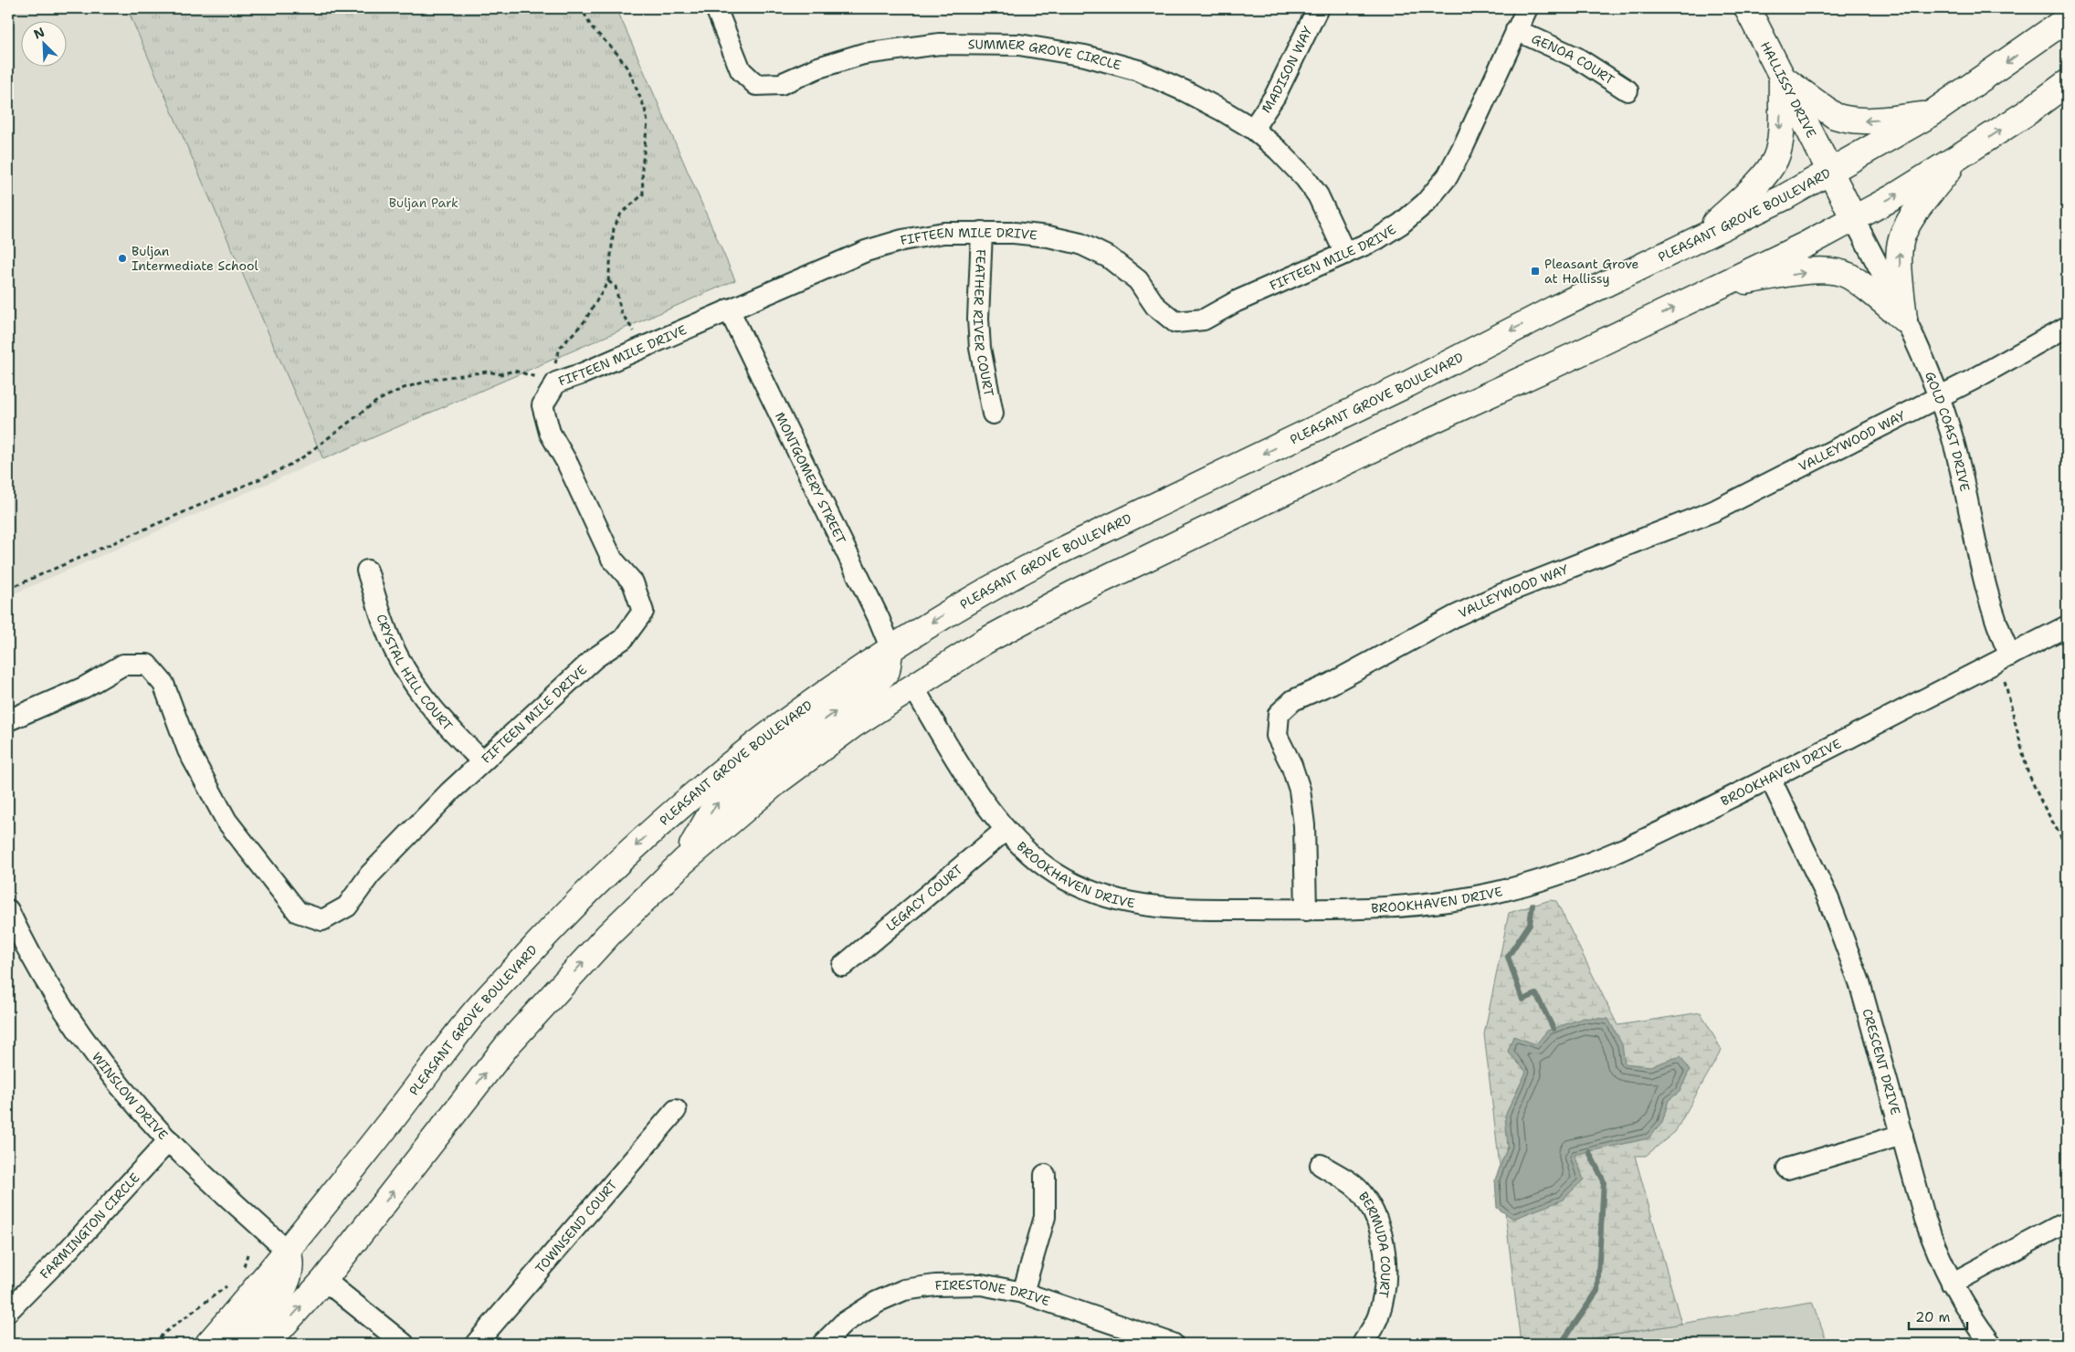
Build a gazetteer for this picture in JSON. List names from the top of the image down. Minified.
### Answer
{"streets":{"main road":["HALLISSY DRIVE","PLEASANT GROVE BOULEVARD"],"street":["SUMMER GROVE CIRCLE","GENOA COURT","MADISON WAY","FIFTEEN MILE DRIVE","FEATHER RIVER COURT","GOLD COAST DRIVE","VALLEYWOOD WAY","MONTGOMERY STREET","CRYSTAL HILL COURT","BROOKHAVEN DRIVE","LEGACY COURT","CRESCENT DRIVE","WINSLOW DRIVE","FARMINGTON CIRCLE","TOWNSEND COURT","BERMUDA COURT","FIRESTONE DRIVE"]},"crossings":[["SUMMER GROVE CIRCLE","MADISON WAY"],["SUMMER GROVE CIRCLE","FIFTEEN MILE DRIVE"],["GENOA COURT","FIFTEEN MILE DRIVE"],["HALLISSY DRIVE","PLEASANT GROVE BOULEVARD"],["HALLISSY DRIVE","GOLD COAST DRIVE"],["PLEASANT GROVE BOULEVARD","MONTGOMERY STREET"],["PLEASANT GROVE BOULEVARD","WINSLOW DRIVE"],["FIFTEEN MILE DRIVE","FEATHER RIVER COURT"],["FIFTEEN MILE DRIVE","MONTGOMERY STREET"],["FIFTEEN MILE DRIVE","CRYSTAL HILL COURT"],["GOLD COAST DRIVE","VALLEYWOOD WAY"],["GOLD COAST DRIVE","BROOKHAVEN DRIVE"],["VALLEYWOOD WAY","BROOKHAVEN DRIVE"],["BROOKHAVEN DRIVE","LEGACY COURT"],["BROOKHAVEN DRIVE","CRESCENT DRIVE"],["WINSLOW DRIVE","FARMINGTON CIRCLE"]],"parks":["Buljan Park"],"places":{"other":["Buljan Intermediate School"],"transit":["Pleasant Grove at Hallissy"]},"scale_bar":"20 m","north":"top left"}
